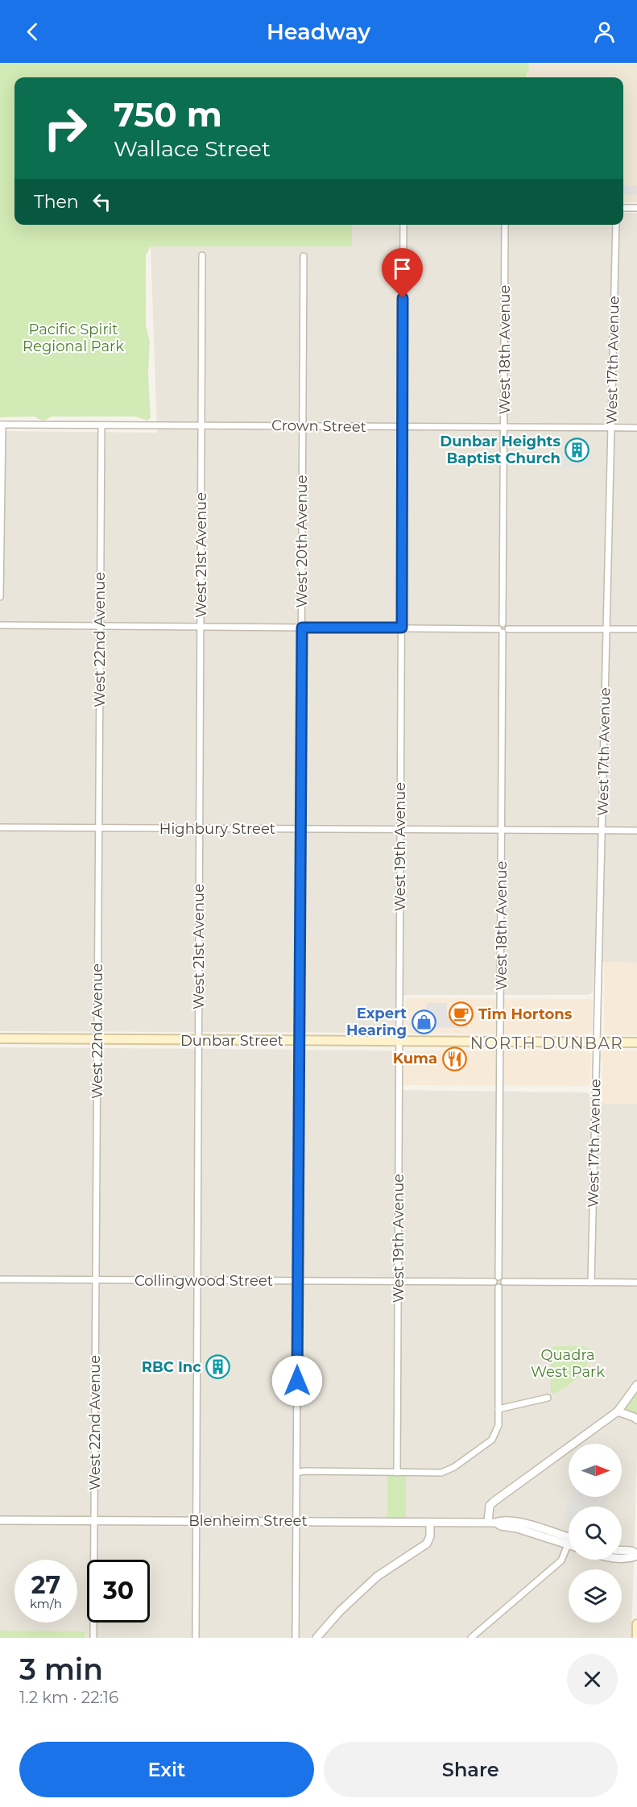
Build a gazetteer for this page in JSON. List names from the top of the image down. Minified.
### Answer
{"streets":{"main road":["Dunbar Street"],"street":["West 18th Avenue","West 17th Avenue","Crown Street","West 20th Avenue","West 21st Avenue","West 22nd Avenue","Highbury Street","West 19th Avenue","Collingwood Street","Blenheim Street"]},"crossings":[["West 18th Avenue","Crown Street"],["West 18th Avenue","Highbury Street"],["West 18th Avenue","Dunbar Street"],["West 18th Avenue","Collingwood Street"],["West 17th Avenue","Crown Street"],["West 17th Avenue","Highbury Street"],["West 17th Avenue","Dunbar Street"],["Crown Street","West 20th Avenue"],["Crown Street","West 21st Avenue"],["Crown Street","West 22nd Avenue"],["Crown Street","West 19th Avenue"],["West 20th Avenue","Highbury Street"],["West 20th Avenue","Dunbar Street"],["West 20th Avenue","Collingwood Street"],["West 20th Avenue","Blenheim Street"],["West 21st Avenue","Highbury Street"],["West 21st Avenue","Dunbar Street"],["West 21st Avenue","Collingwood Street"],["West 21st Avenue","Blenheim Street"],["West 22nd Avenue","Highbury Street"],["West 22nd Avenue","Dunbar Street"],["West 22nd Avenue","Collingwood Street"],["West 22nd Avenue","Blenheim Street"],["Highbury Street","West 19th Avenue"],["West 19th Avenue","Dunbar Street"],["West 19th Avenue","Collingwood Street"]],"districts":["NORTH DUNBAR"],"parks":["Pacific Spirit Regional Park","Quadra West Park"],"places":{"building":["Dunbar Heights Baptist Church","RBC Inc"],"cafe":["Tim Hortons"],"shop":["Expert Hearing"],"restaurant":["Kuma"]},"north":"right","page":{"header":"Headway","turn":["750 m","Wallace Street"],"then":"Then","speed":"27 km/h","limit":"30","heading":["3 min","1.2 km · 22:16"],"buttons":["Exit","Share"]}}
